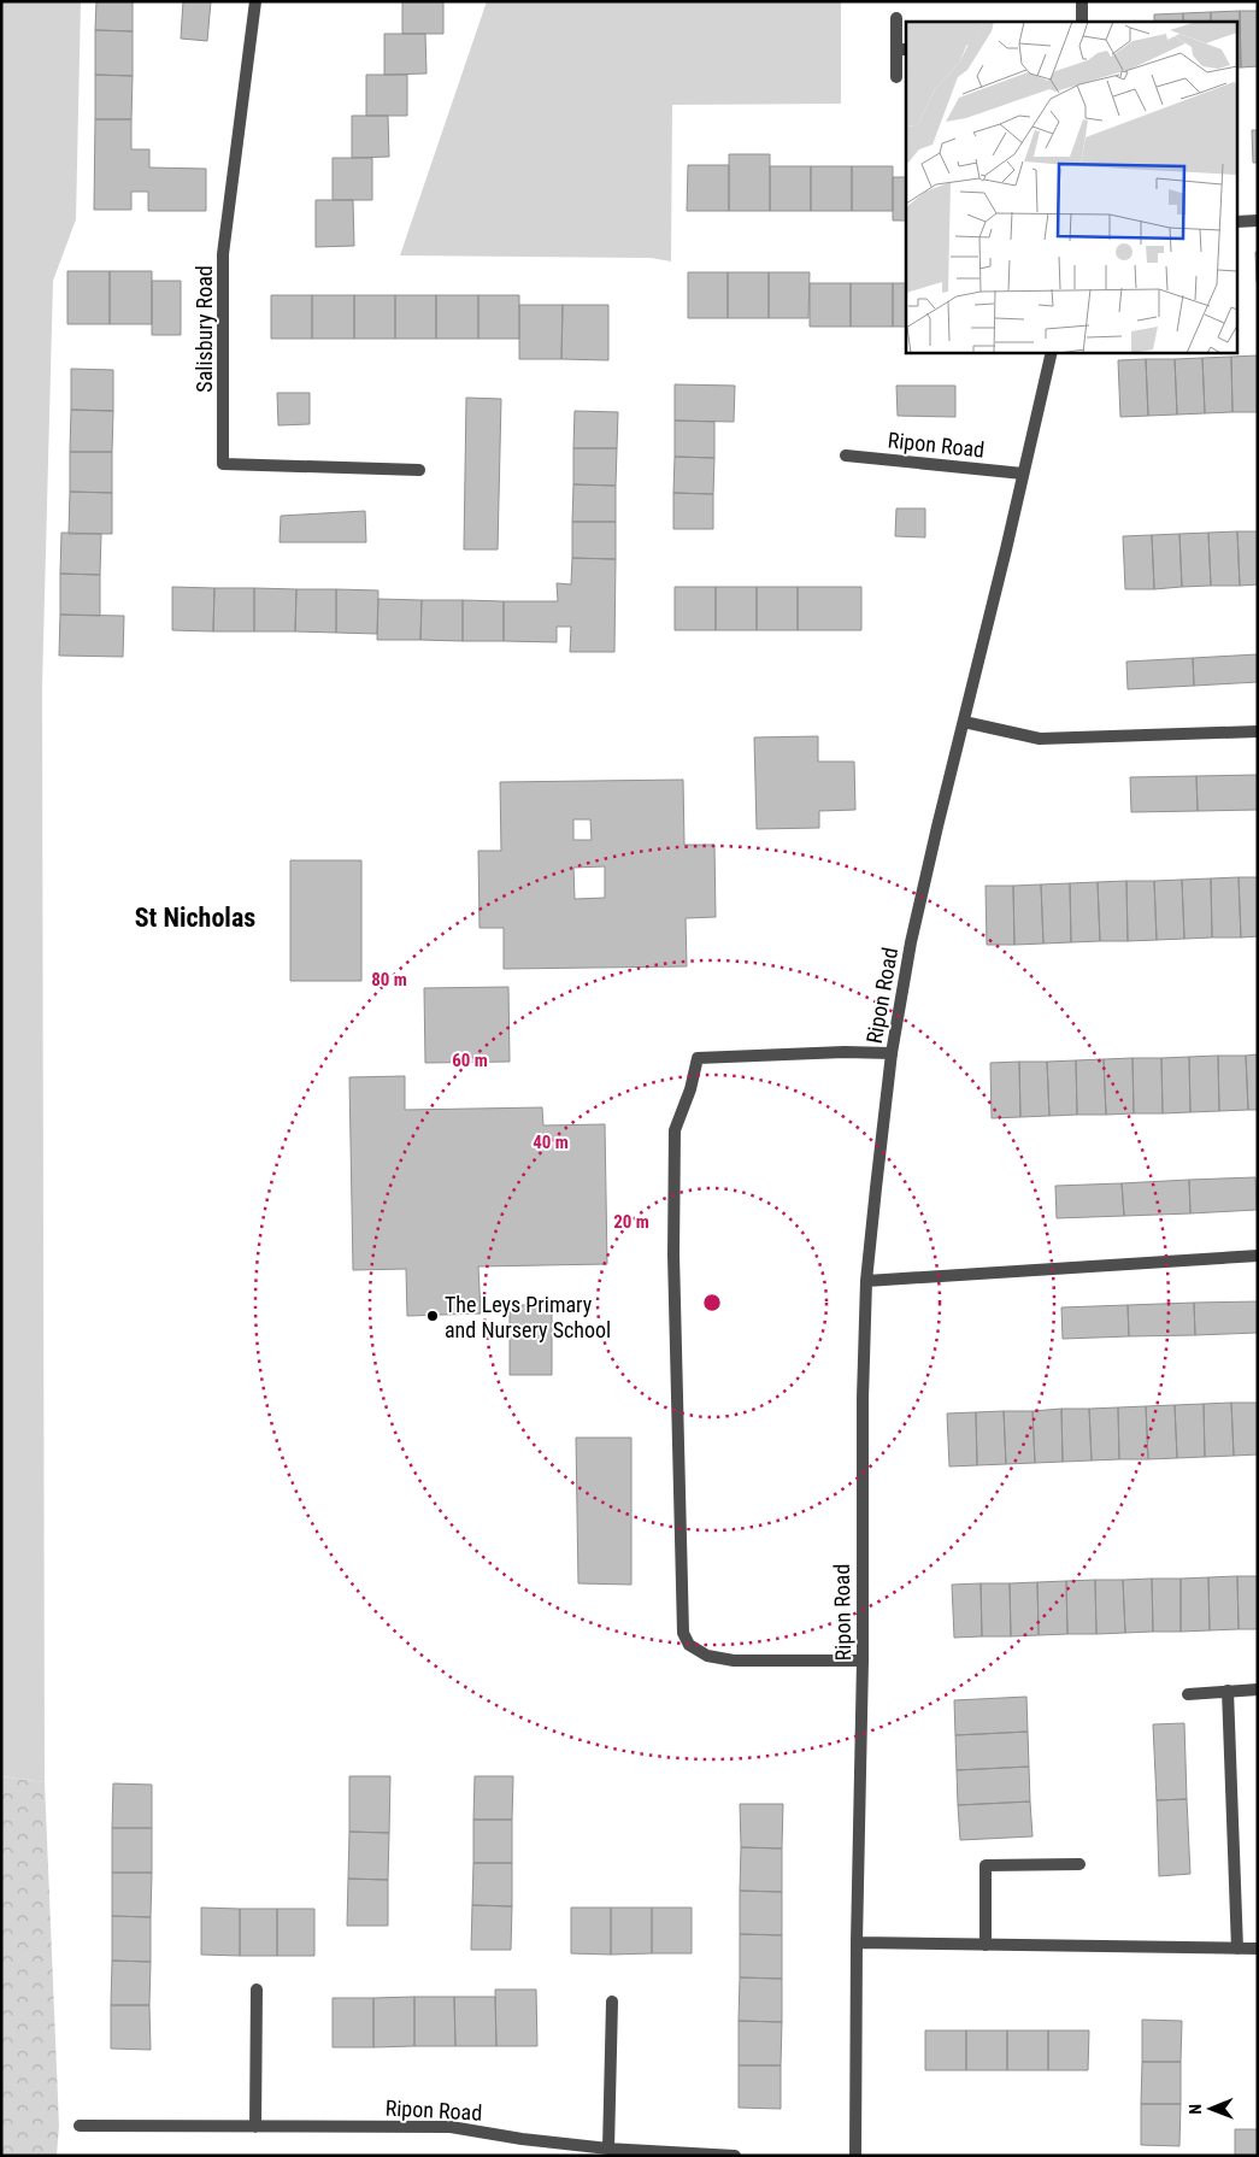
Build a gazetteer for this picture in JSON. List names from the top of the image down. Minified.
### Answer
{"streets":{"street":["Salisbury Road","Ripon Road"]},"districts":["St Nicholas"],"places":["The Leys Primary and Nursery School"],"north":"left","rings":["80 m","60 m","40 m","20 m"]}
